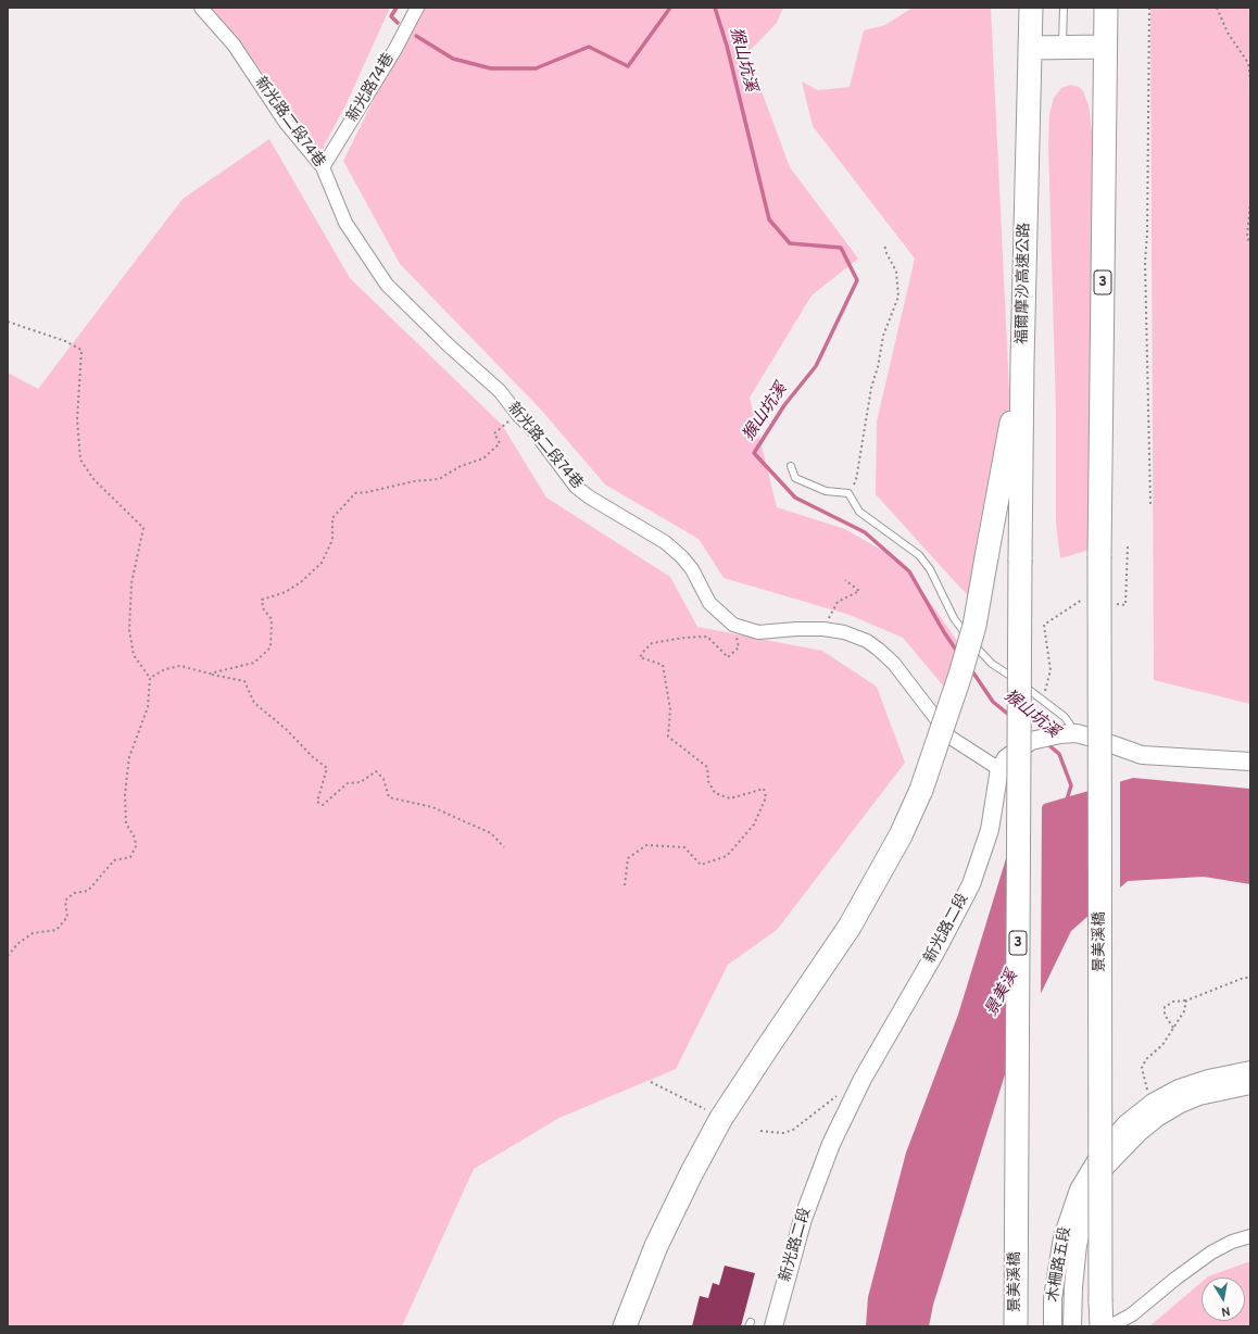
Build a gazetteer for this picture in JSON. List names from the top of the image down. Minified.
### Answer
{"streets":{"highway":["3","福爾摩沙高速公路","景美溪橋"],"street":["新光路74巷","新光路二段74巷","新光路二段","木柵路五段"]},"crossings":[["新光路74巷","新光路二段74巷"],["新光路二段74巷","新光路二段"],["3","景美溪橋"],["福爾摩沙高速公路","景美溪橋"]],"water":["猴山坑溪","景美溪"],"north":"bottom"}
